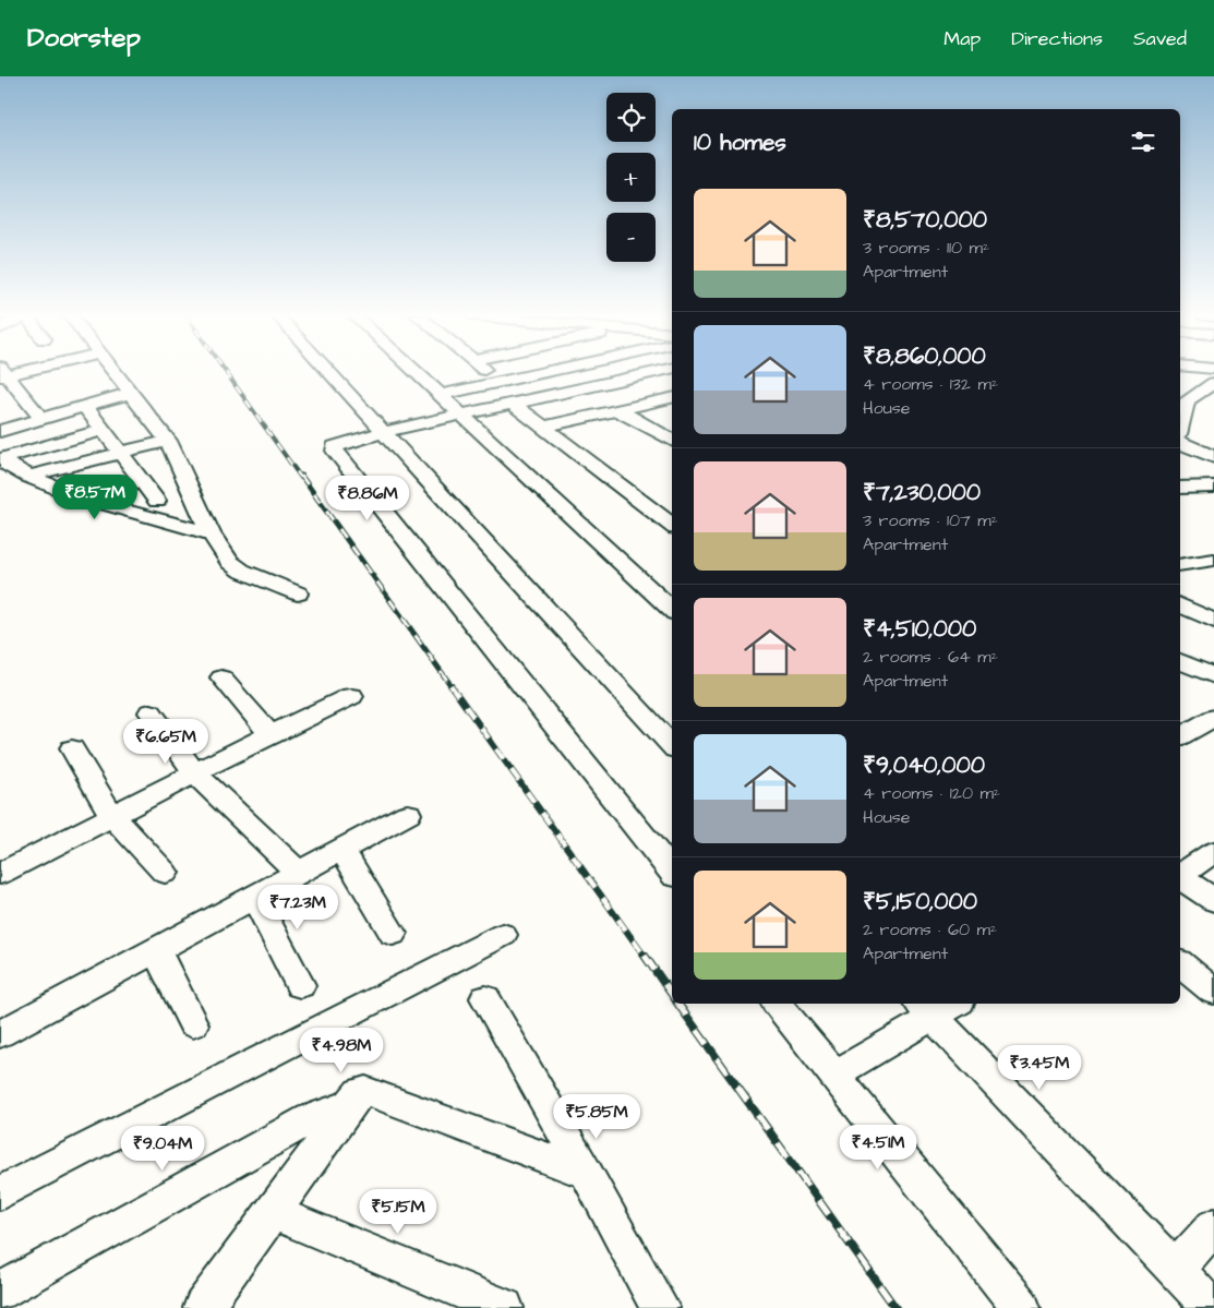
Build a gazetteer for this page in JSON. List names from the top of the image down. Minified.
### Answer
{"page":{"header":"Doorstep","nav":["Map","Directions","Saved"],"map_buttons":["+","−"],"heading":"10 homes","list":[{"name":"₹8,570,000","note":"3 rooms · 110 m² · Apartment"},{"name":"₹8,860,000","note":"4 rooms · 132 m² · House"},{"name":"₹7,230,000","note":"3 rooms · 107 m² · Apartment"},{"name":"₹4,510,000","note":"2 rooms · 64 m² · Apartment"},{"name":"₹9,040,000","note":"4 rooms · 120 m² · House"},{"name":"₹5,150,000","note":"2 rooms · 60 m² · Apartment"}],"price":["₹8.57M","₹8.86M","₹6.65M","₹7.23M","₹4.98M","₹3.45M","₹5.85M","₹4.51M","₹9.04M","₹5.15M"]}}
